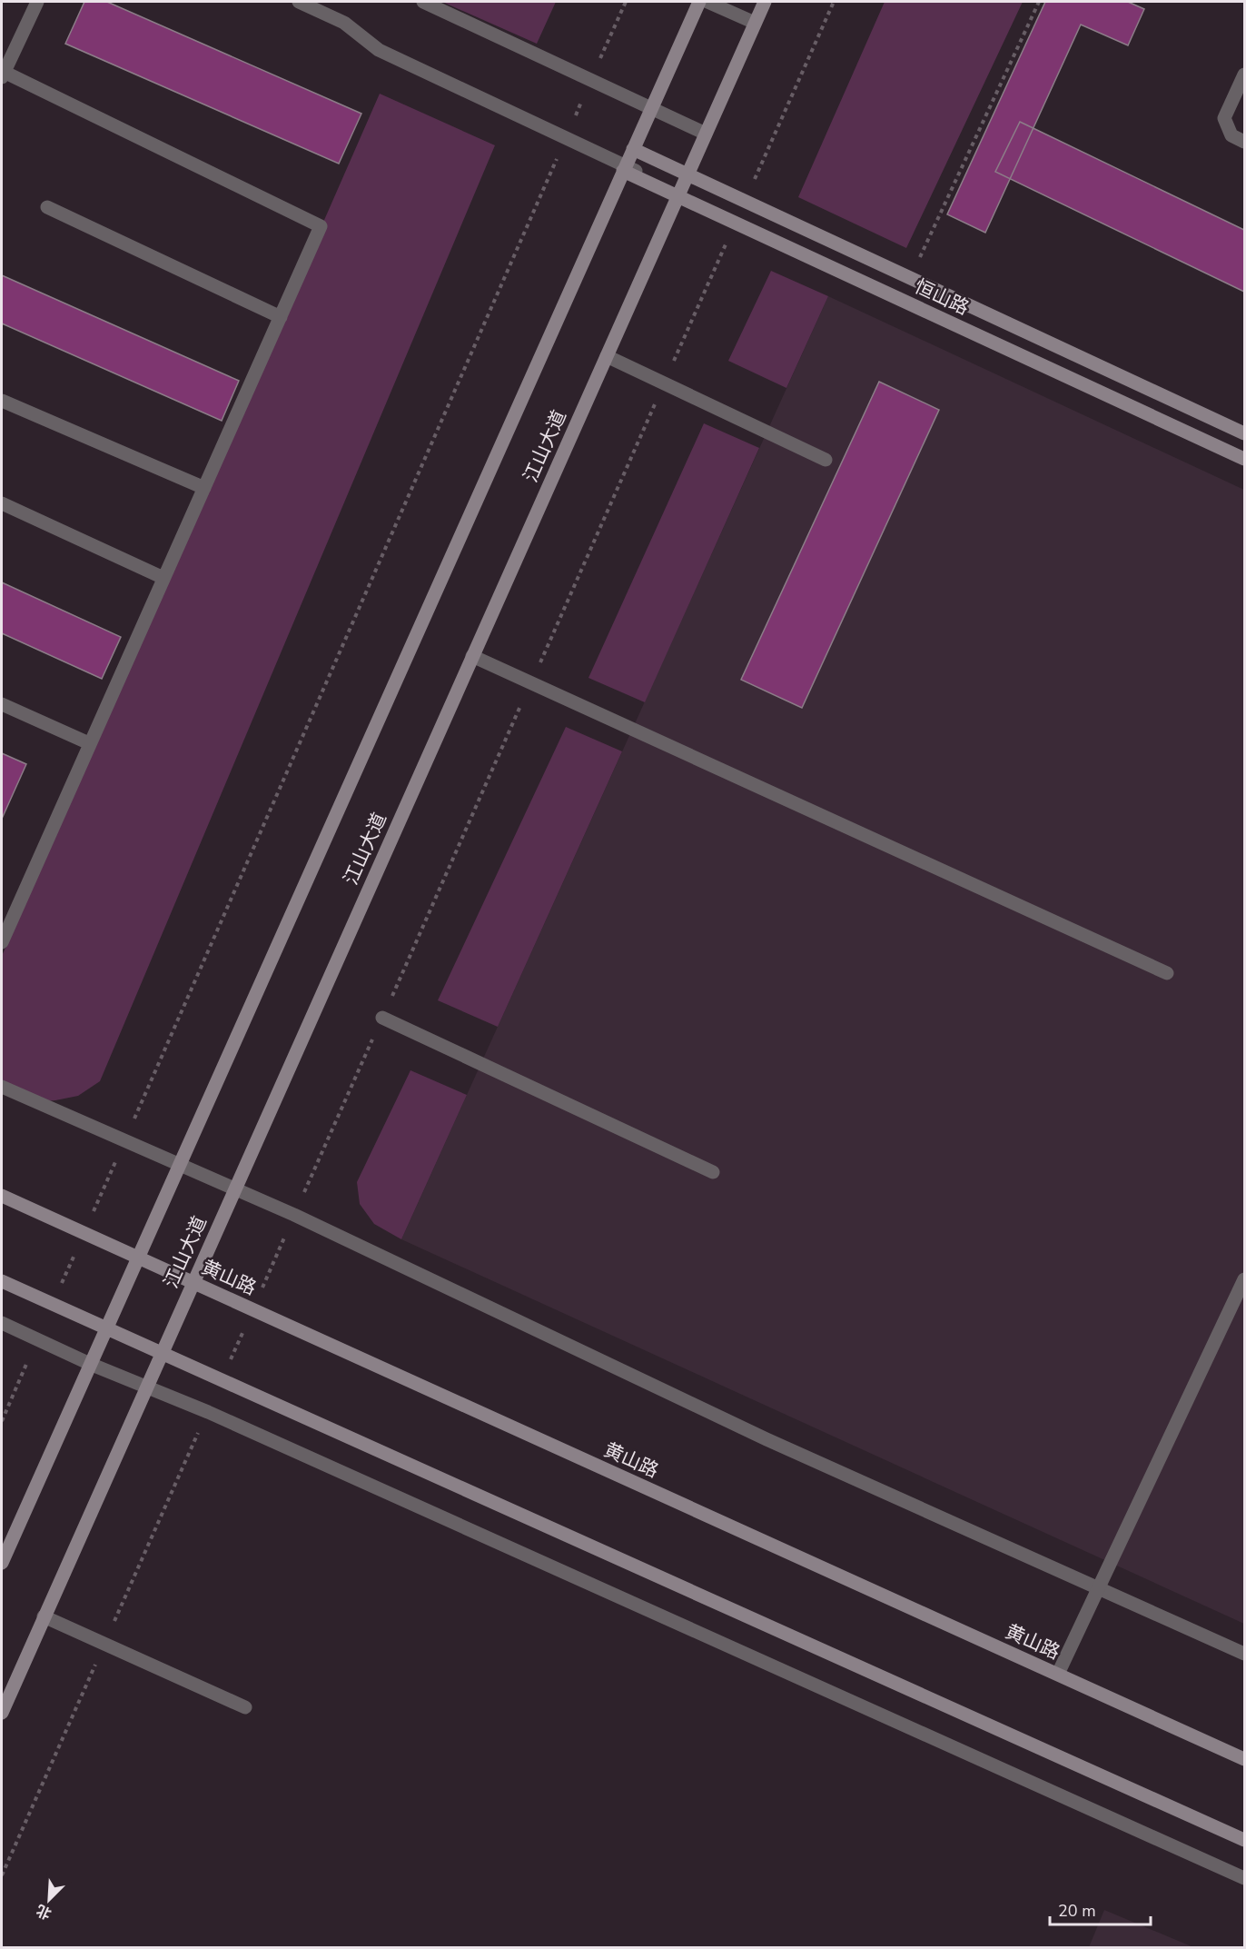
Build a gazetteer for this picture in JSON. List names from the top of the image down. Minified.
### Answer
{"streets":{"main road":["恒山路","江山大道","黄山路"]},"crossings":[["恒山路","江山大道"],["江山大道","黄山路"]],"scale_bar":"20 m","north":"bottom left"}
